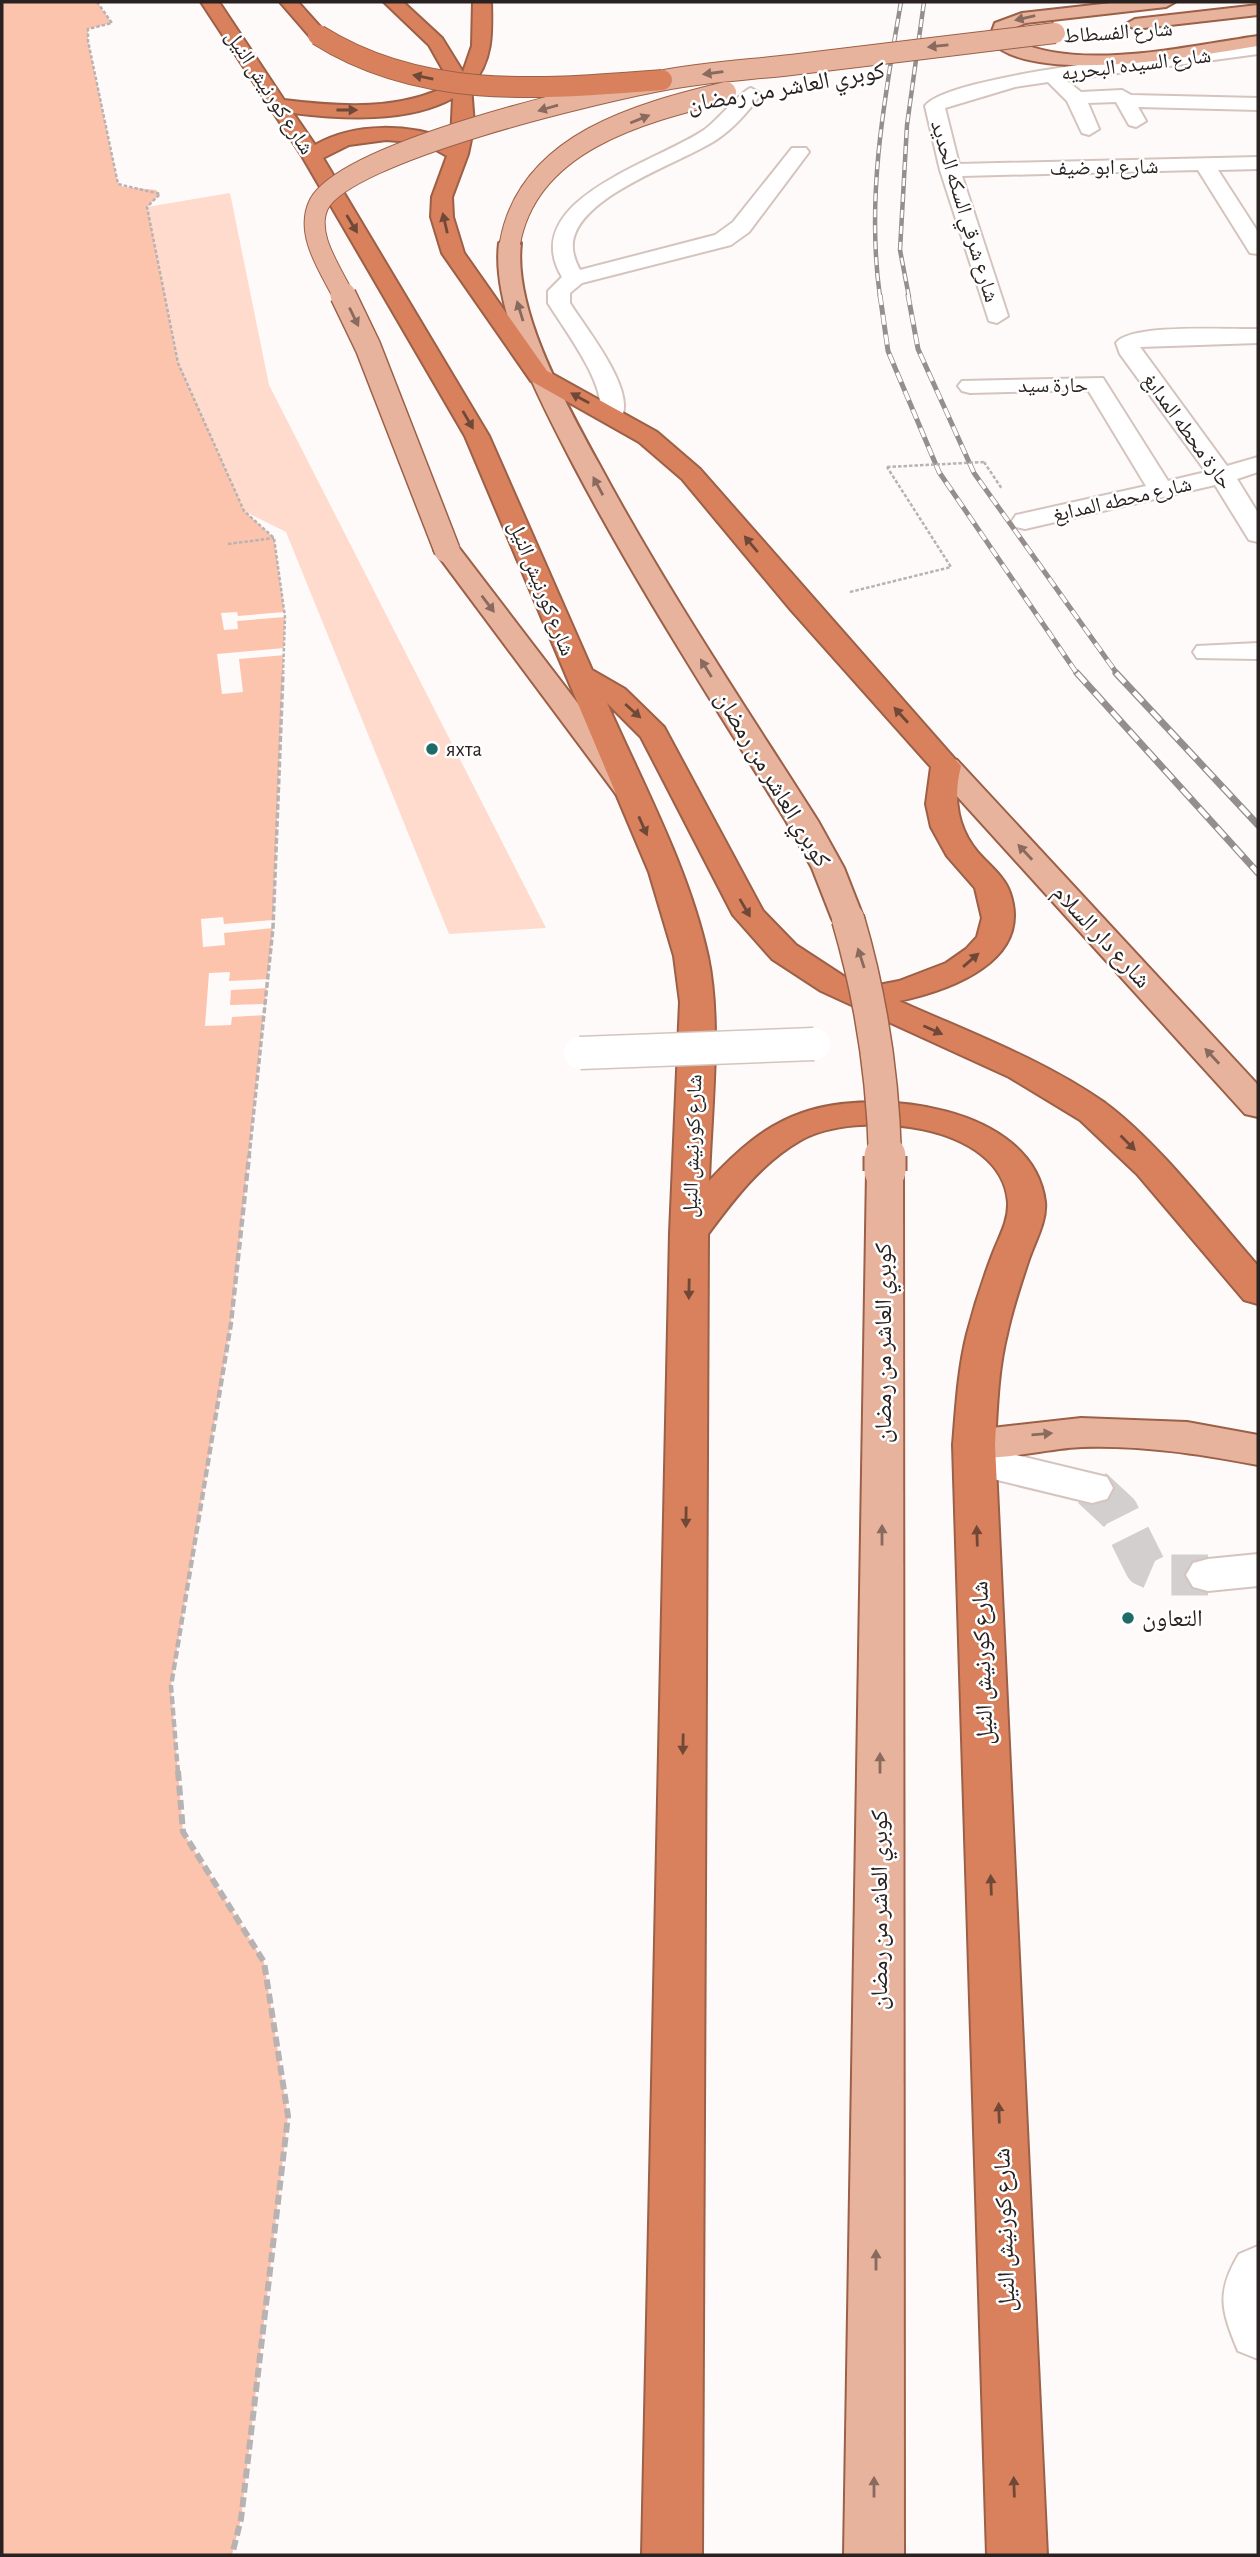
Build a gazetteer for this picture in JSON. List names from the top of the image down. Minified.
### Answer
{"streets":{"highway":["شارع كورنيش النيل"],"main road":["شارع الفسطاط","كوبري العاشر من رمضان","شارع دار السلام"],"street":["شارع السيده البحريه","شارع ابو ضيف","شارع شرقي السكه الحديد","حارة سيد","حارة محطه المدابغ","شارع محطه المدابغ"]},"crossings":[["شارع السيده البحريه","شارع شرقي السكه الحديد"],["كوبري العاشر من رمضان","شارع كورنيش النيل"],["شارع ابو ضيف","شارع شرقي السكه الحديد"],["حارة سيد","شارع محطه المدابغ"],["حارة محطه المدابغ","شارع محطه المدابغ"]],"one_way":["شارع دار السلام"],"places":["яхта","التعاون"]}
